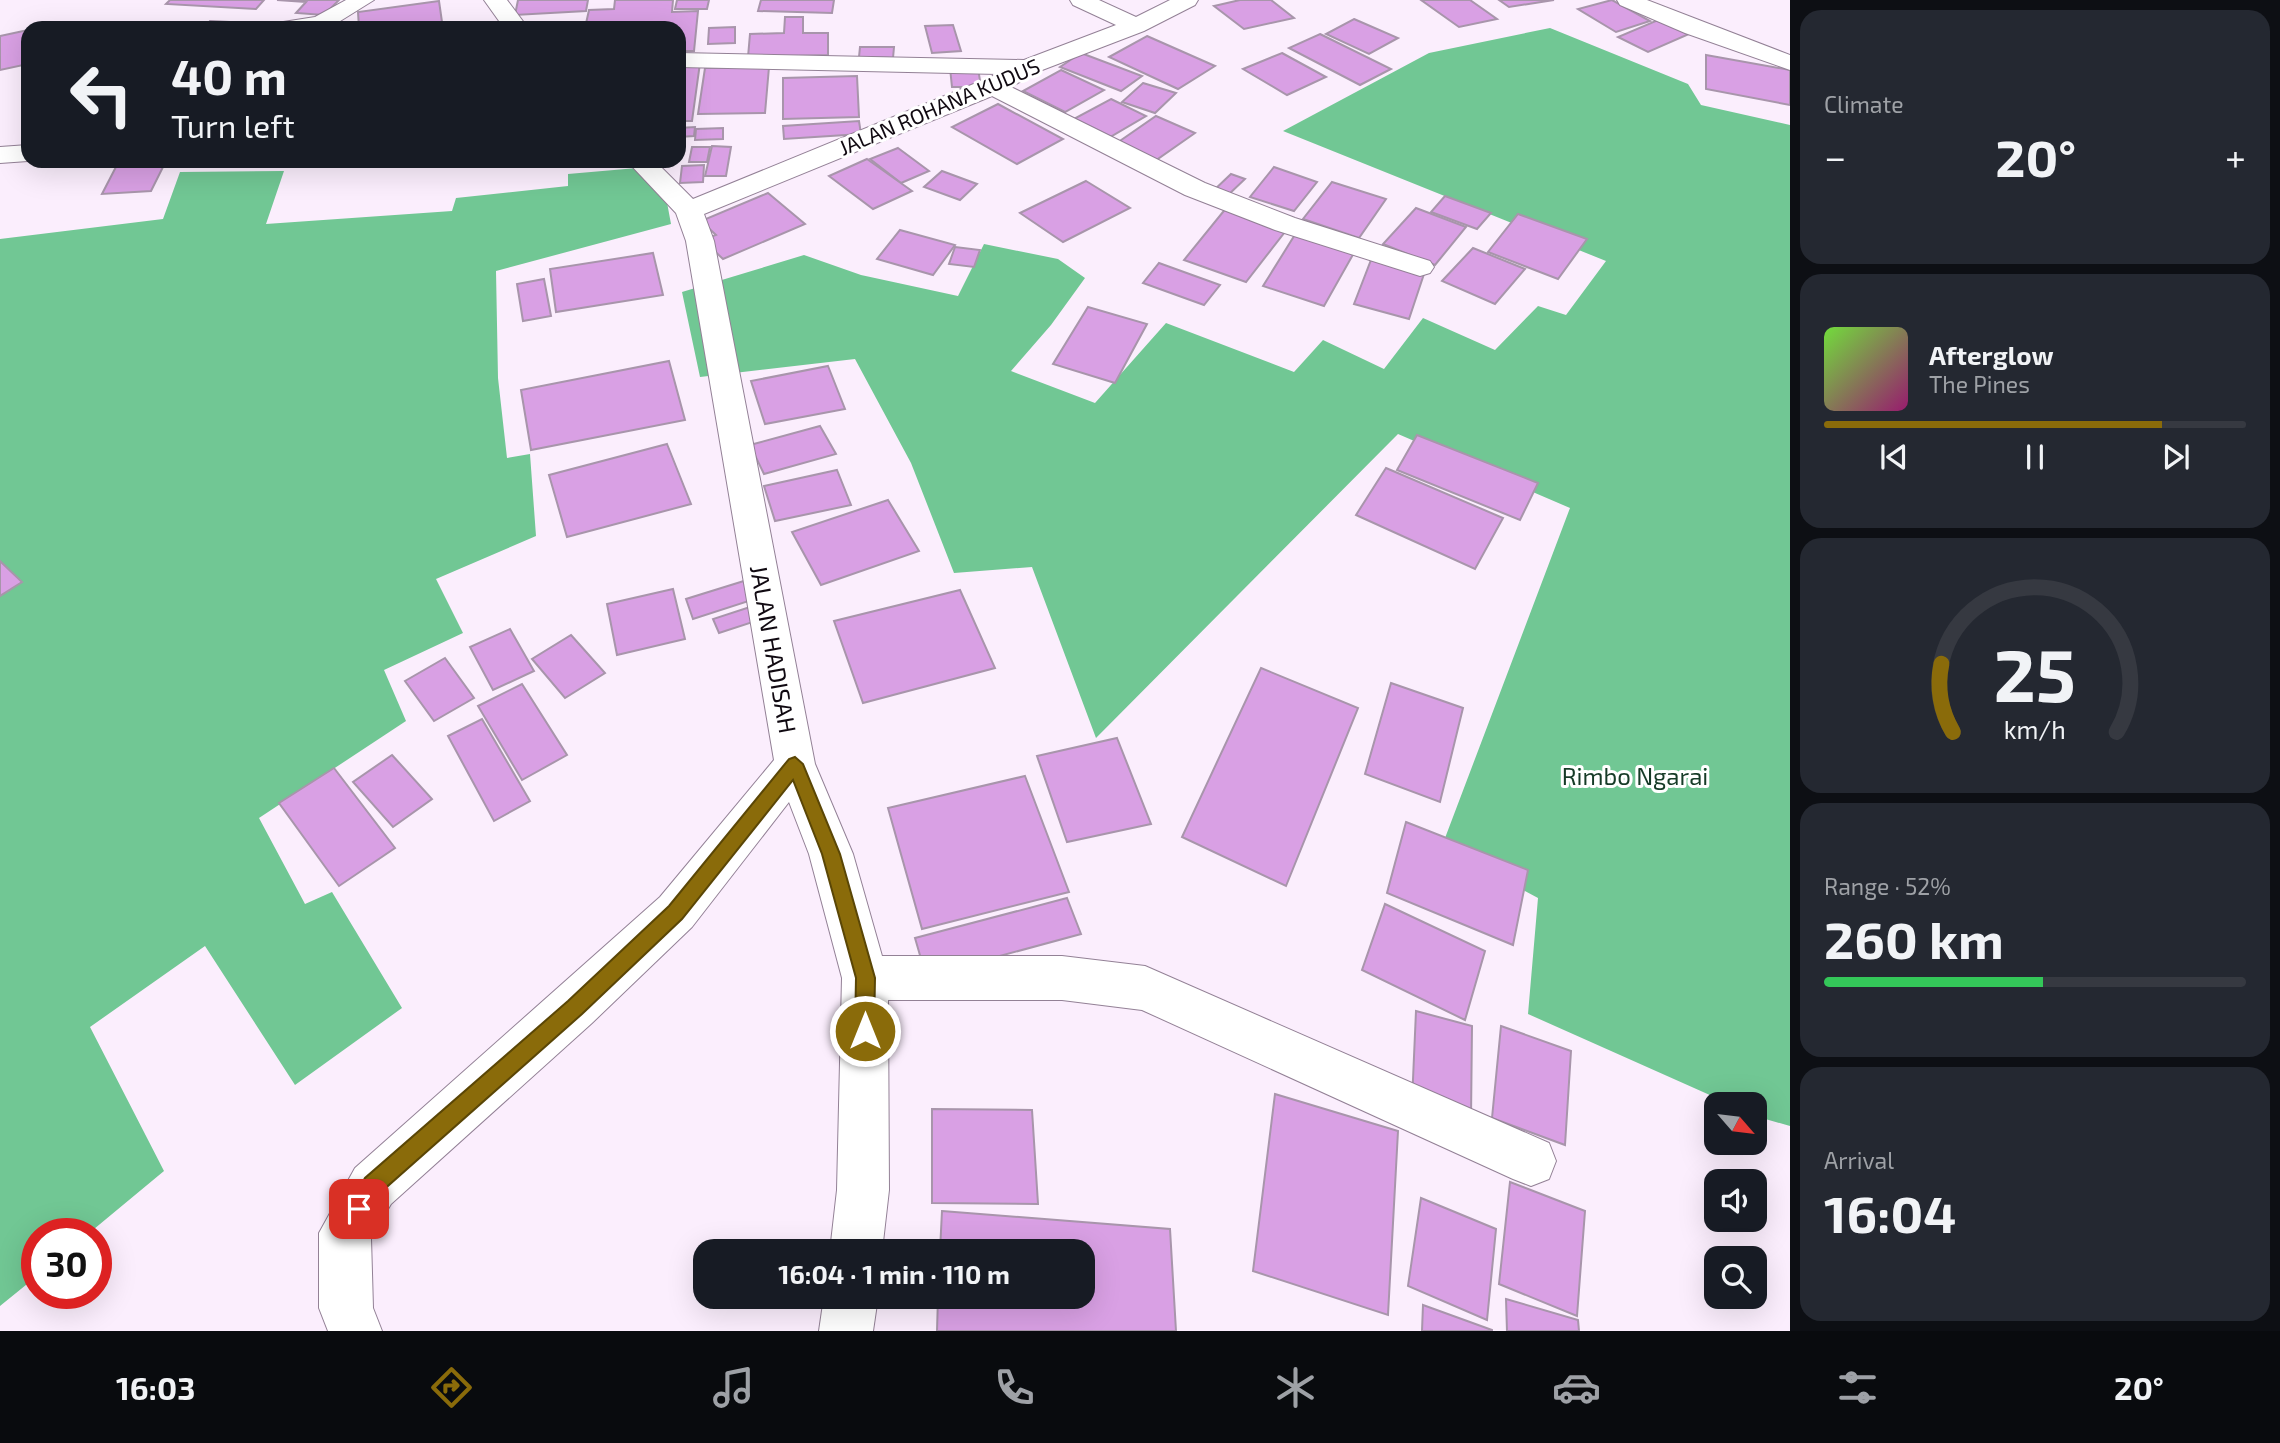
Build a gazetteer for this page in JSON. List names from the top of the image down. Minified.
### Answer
{"streets":{"street":["JALAN ROHANA KUDUS","JALAN HADISAH"]},"crossings":[["JALAN ROHANA KUDUS","JALAN HADISAH"]],"parks":["Rimbo Ngarai"],"north":"bottom right","page":{"tile":["Climate",["Range · 52%","260 km"],["Arrival","16:04"]],"turn":["40 m","Turn left"],"heat":["−","20°","+"],"song":["Afterglow","The Pines"],"limit":"30","trip":"16:04 · 1 min · 110 m","tabs":["16:03","20°"],"gauge":["25","km/h"]}}
